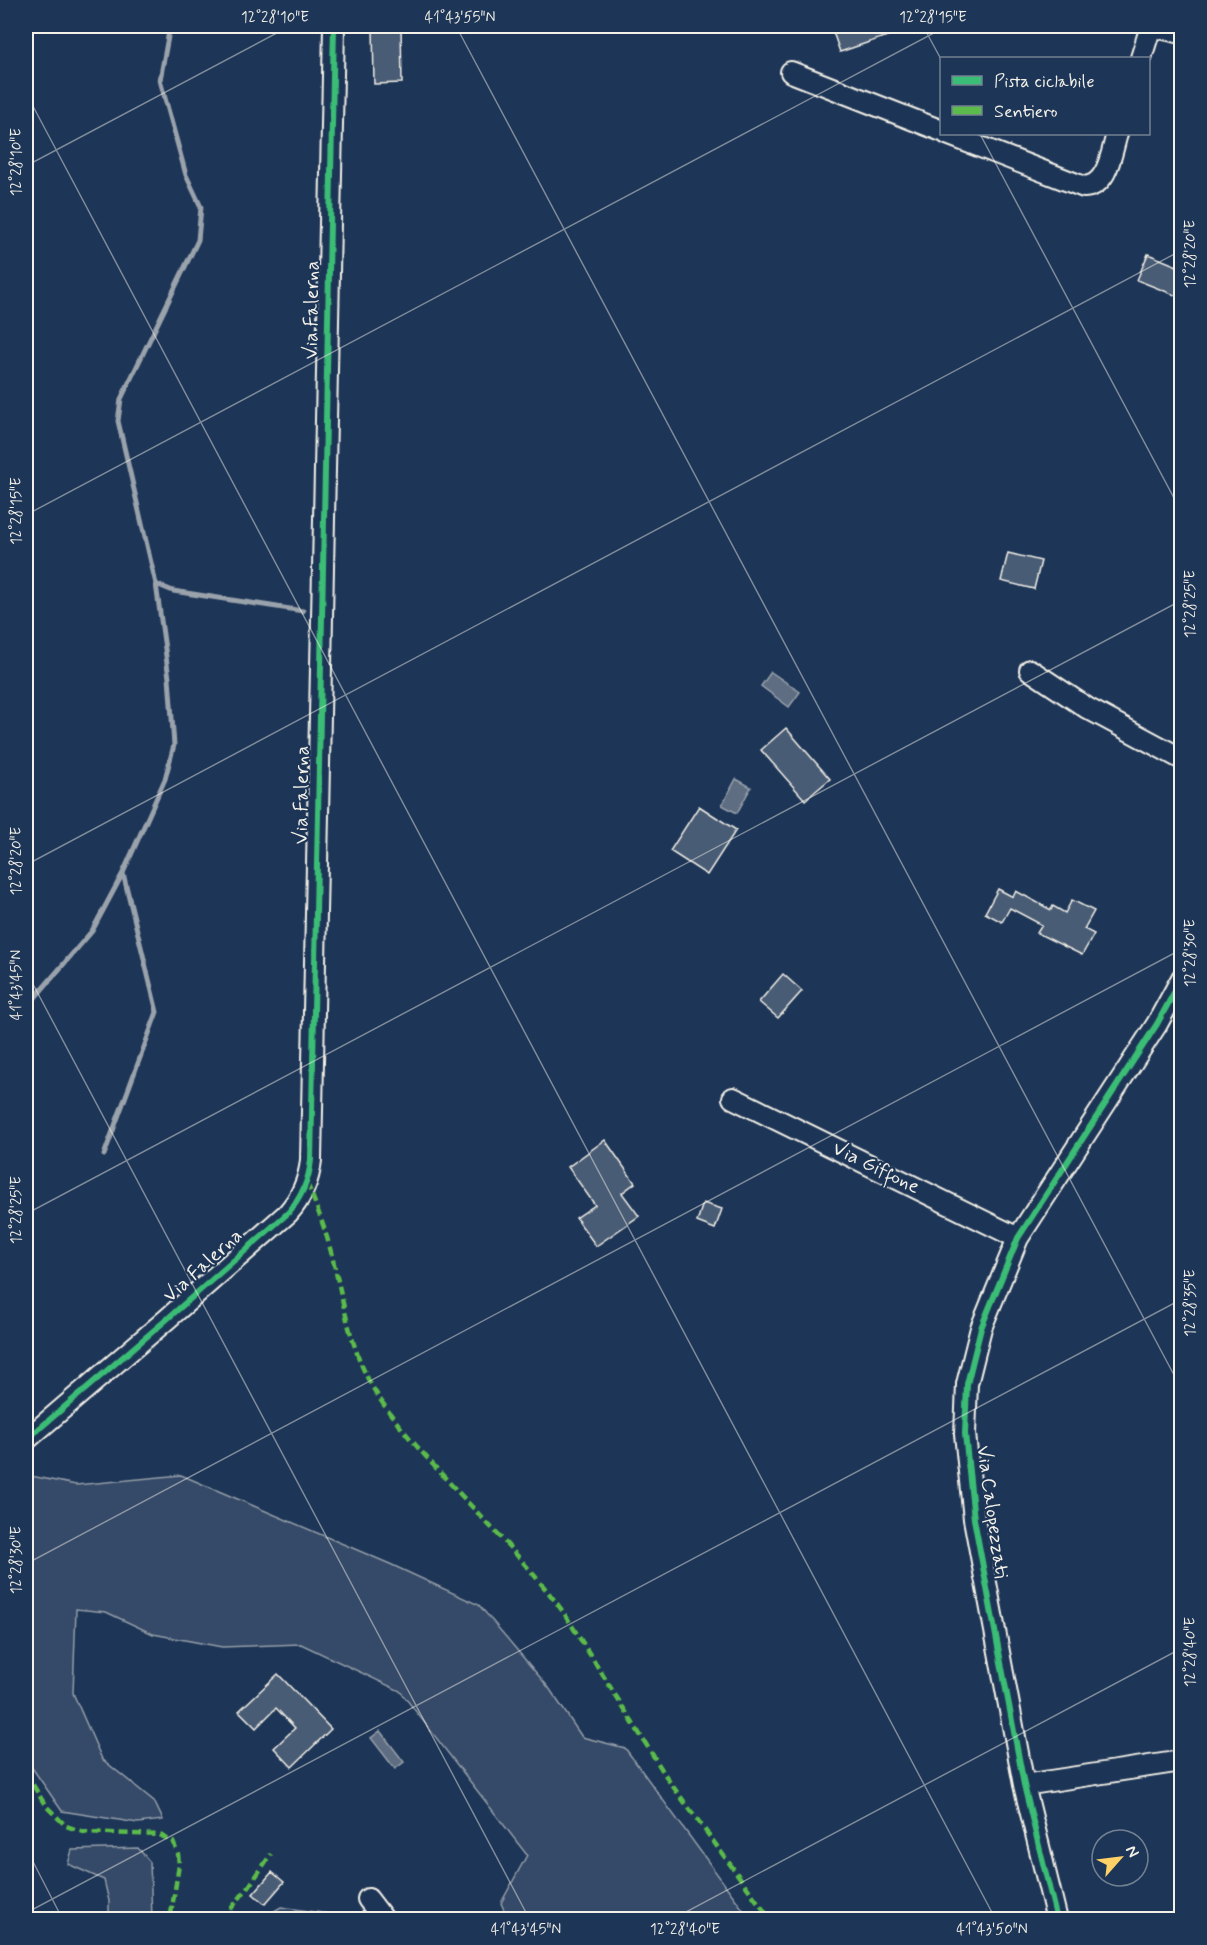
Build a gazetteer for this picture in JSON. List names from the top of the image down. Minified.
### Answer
{"streets":{"street":["Via Falerna","Via Giffone","Via Calopezzati"]},"crossings":[["Via Giffone","Via Calopezzati"]],"legend":["Pista ciclabile","Sentiero"],"north":"top right","coordinates":["12°28'10\"E","41°43'55\"N","12°28'15\"E","12°28'20\"E","12°28'25\"E","12°28'30\"E","41°43'45\"N","12°28'35\"E","12°28'40\"E","41°43'50\"N"]}
